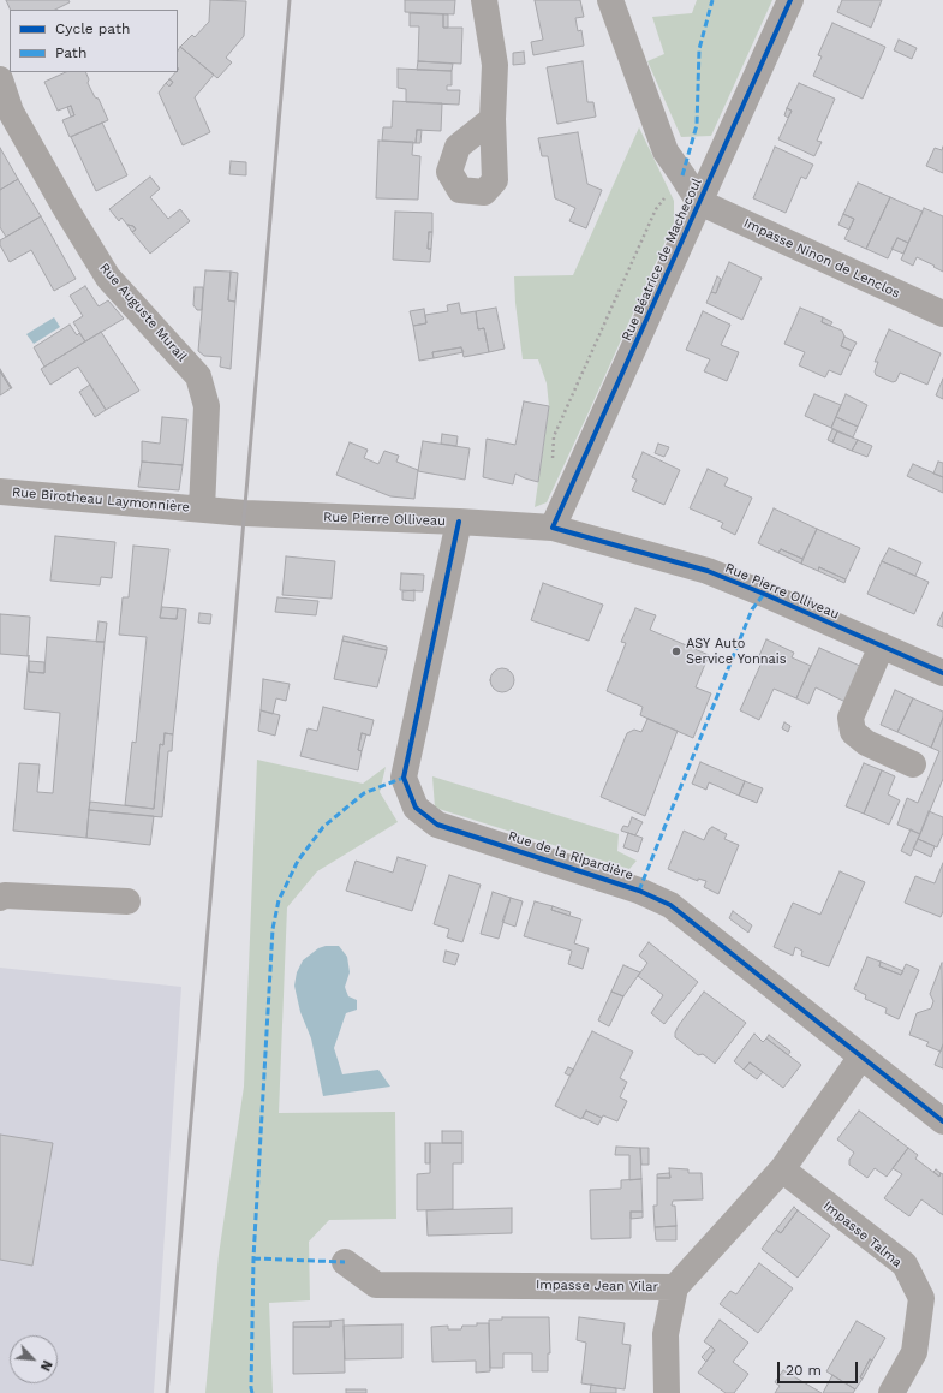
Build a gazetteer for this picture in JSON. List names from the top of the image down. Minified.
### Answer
{"streets":{"street":["Impasse Ninon de Lenclos","Rue Béatrice de Machecoul","Rue Auguste Murail","Rue Birotheau Laymonnière","Rue Pierre Olliveau","Rue de la Ripardière","Impasse Talma","Impasse Jean Vilar"]},"crossings":[["Impasse Ninon de Lenclos","Rue Béatrice de Machecoul"],["Rue Béatrice de Machecoul","Rue Pierre Olliveau"],["Rue Auguste Murail","Rue Birotheau Laymonnière"],["Rue Auguste Murail","Rue Pierre Olliveau"],["Rue Birotheau Laymonnière","Rue Pierre Olliveau"],["Rue Pierre Olliveau","Rue de la Ripardière"],["Rue de la Ripardière","Impasse Jean Vilar"],["Impasse Talma","Impasse Jean Vilar"]],"places":["ASY Auto Service Yonnais"],"legend":["Cycle path","Path"],"scale_bar":"20 m","north":"bottom right"}
